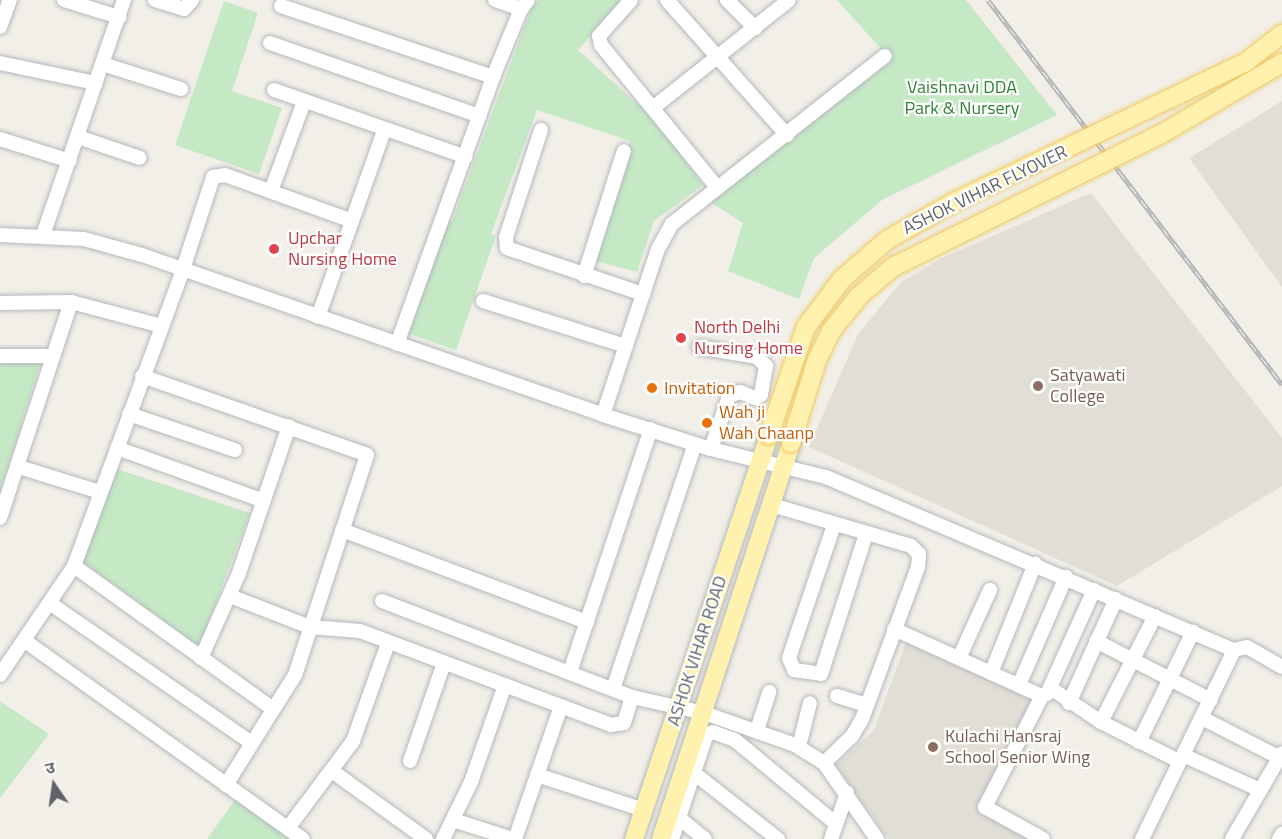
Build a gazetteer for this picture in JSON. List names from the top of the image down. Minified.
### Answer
{"streets":{"main road":["ASHOK VIHAR FLYOVER","ASHOK VIHAR ROAD"]},"crossings":[["ASHOK VIHAR FLYOVER","ASHOK VIHAR ROAD"]],"parks":["Vaishnavi DDA Park & Nursery"],"places":["Upchar Nursing Home","North Delhi Nursing Home","Satyawati College","Invitation","Wah ji Wah Chaanp","Kulachi Hansraj School Senior Wing"],"north":"top"}
